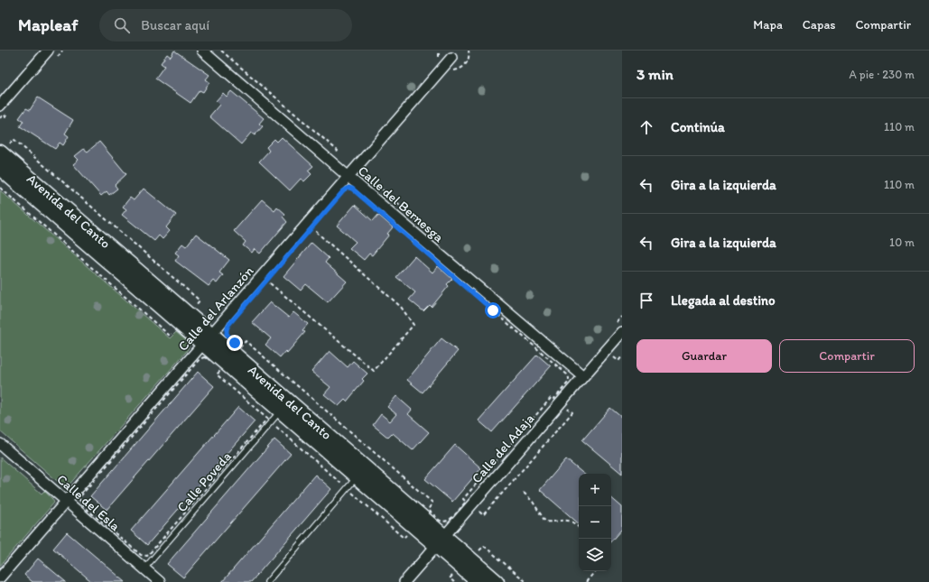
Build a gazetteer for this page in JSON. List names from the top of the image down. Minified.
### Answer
{"streets":{"main road":["Avenida del Canto"],"street":["Calle del Bernesga","Calle del Arlanzón","Calle del Adaja","Calle del Esla"],"lane":["Calle Poveda"]},"crossings":[["Calle del Bernesga","Calle del Arlanzón"],["Calle del Bernesga","Calle del Adaja"],["Avenida del Canto","Calle del Arlanzón"],["Avenida del Canto","Calle del Adaja"],["Avenida del Canto","Calle Poveda"],["Calle del Arlanzón","Calle del Esla"],["Calle Poveda","Calle del Esla"]],"page":{"header":"Mapleaf","search":"Buscar aquí","nav":["Mapa","Capas","Compartir"],"heading":["3 min","A pie · 230 m"],"list":[["Continúa","110 m"],["Gira a la izquierda","110 m"],["Gira a la izquierda","10 m"],"Llegada al destino"],"buttons":["Guardar","Compartir"],"map_buttons":["+","−"]}}
